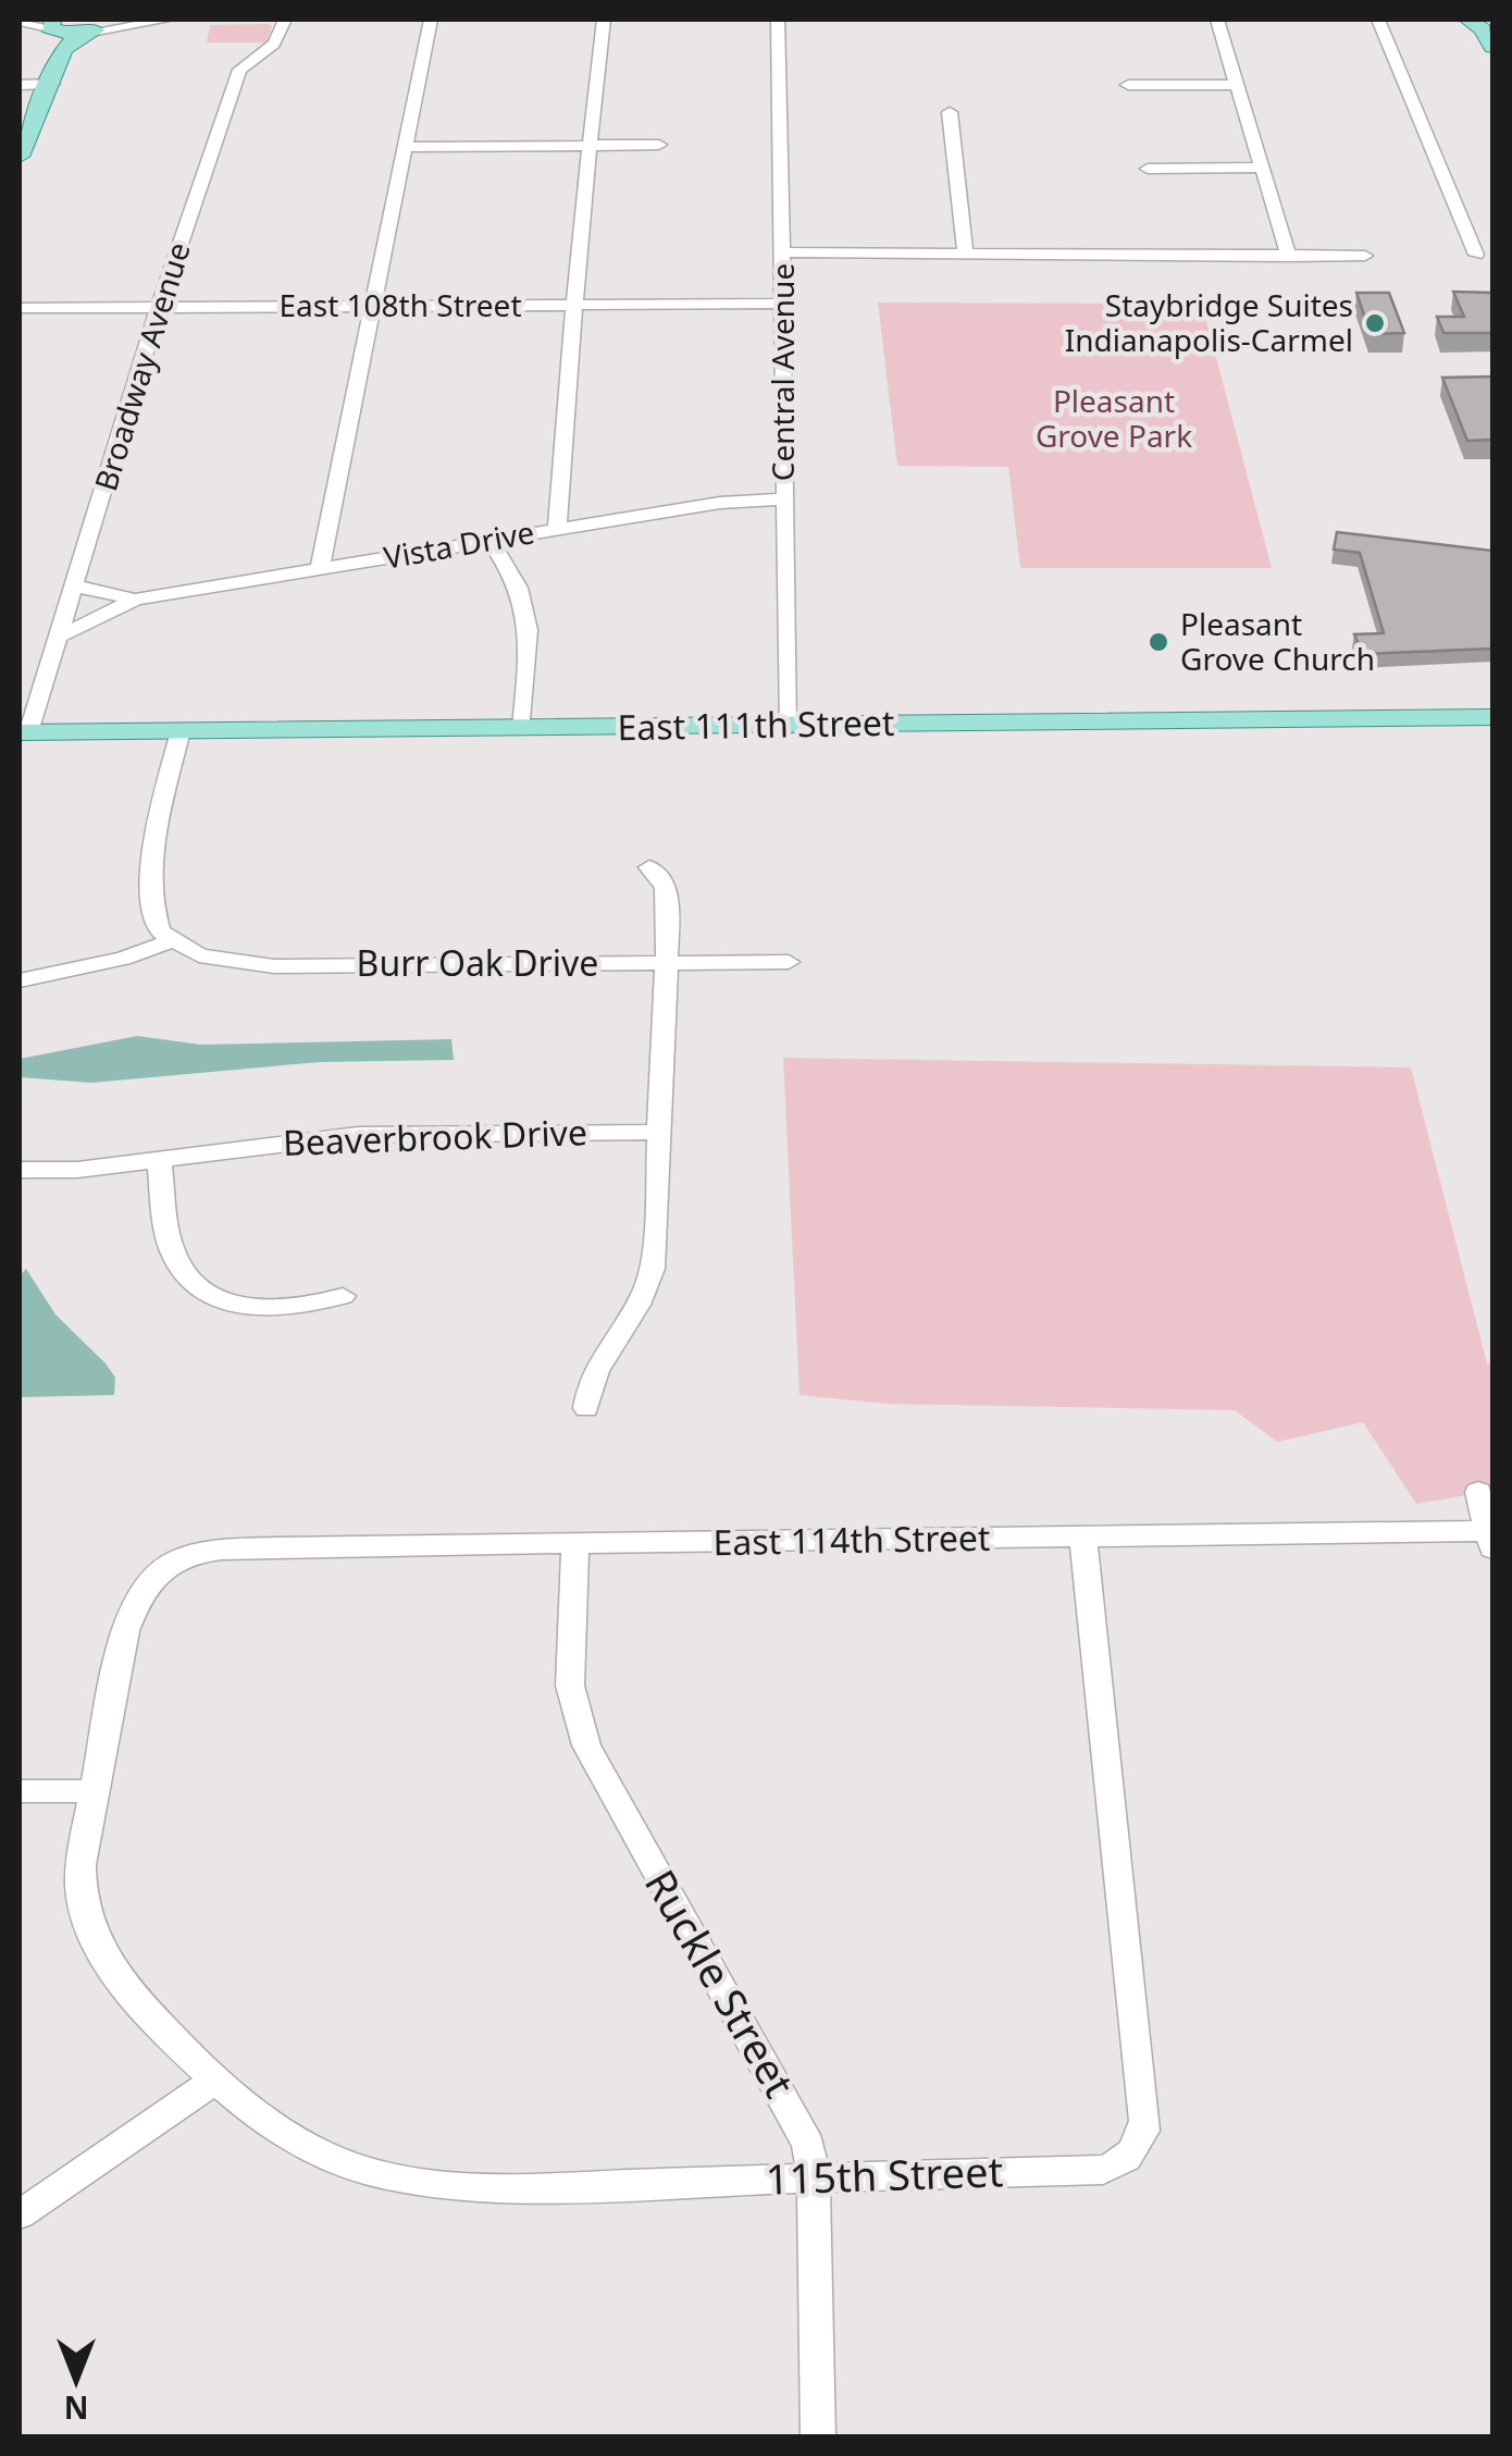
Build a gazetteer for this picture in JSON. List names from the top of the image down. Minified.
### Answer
{"streets":{"main road":["East 111th Street"],"street":["East 108th Street","Broadway Avenue","Central Avenue","Vista Drive","Burr Oak Drive","Beaverbrook Drive","East 114th Street","Ruckle Street","115th Street"]},"crossings":[["East 108th Street","Broadway Avenue"],["East 108th Street","Central Avenue"],["Broadway Avenue","Vista Drive"],["Broadway Avenue","East 111th Street"],["Central Avenue","Vista Drive"],["Central Avenue","East 111th Street"],["East 114th Street","Ruckle Street"],["East 114th Street","115th Street"],["Ruckle Street","115th Street"]],"parks":["Pleasant Grove Park"],"places":["Staybridge Suites Indianapolis-Carmel","Pleasant Grove Church"],"north":"bottom"}
